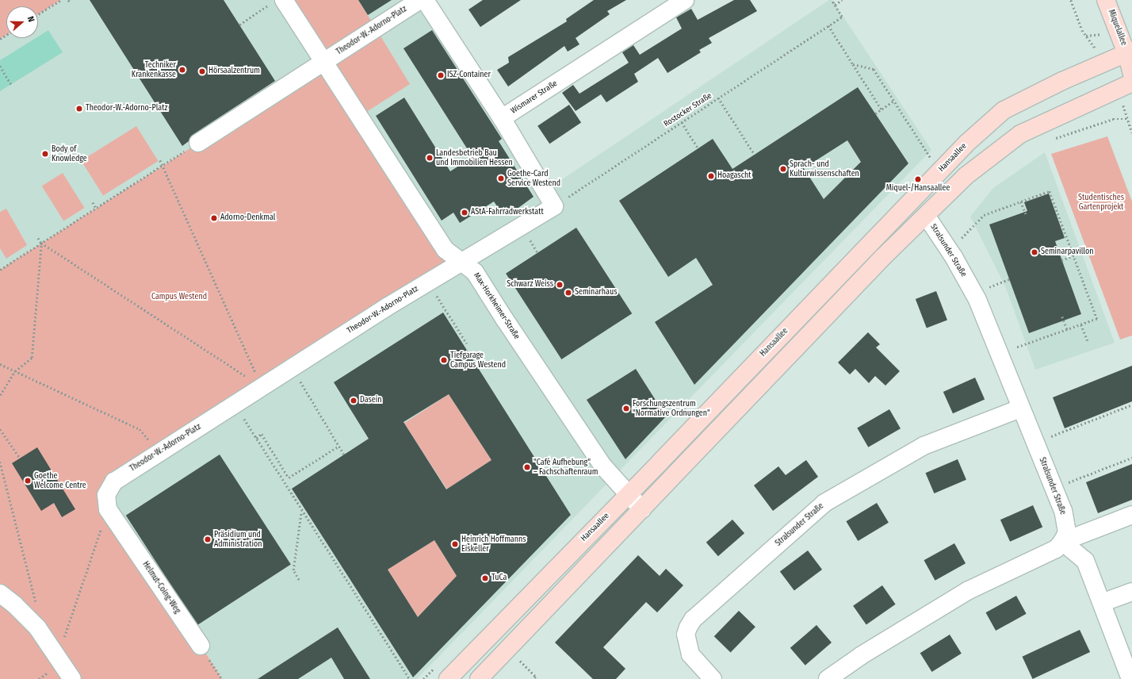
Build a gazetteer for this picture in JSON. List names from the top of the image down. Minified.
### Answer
{"streets":{"main road":["Miquelallee","Hansaallee"],"street":["Theodor-W.-Adorno-Platz","Wismarer Straße","Stralsunder Straße","Max-Horkheimer-Straße","Helmut-Coing-Weg"],"path":["Rostocker Straße"]},"crossings":[["Miquelallee","Hansaallee"],["Theodor-W.-Adorno-Platz","Max-Horkheimer-Straße"],["Theodor-W.-Adorno-Platz","Helmut-Coing-Weg"],["Hansaallee","Max-Horkheimer-Straße"]],"parks":["Studentisches Gartenprojekt","Campus Westend"],"places":["Techniker Krankenkasse","Hörsaalzentrum","ISZ-Container","Theodor-W.-Adorno-Platz","Body of Knowledge","Landesbetrieb Bau und Immobilien Hessen","Sprach- und Kulturwissenschaften","Hoagascht","Goethe-Card Service Westend","Miquel-/Hansaallee","AStA-Fahrradwerkstatt","Adorno-Denkmal","Seminarpavillon","Schwarz Weiss","Seminarhaus","Tiefgarage Campus Westend","Dasein","Forschungszentrum \"Normative Ordnungen\"","\"Café Aufhebung\" – Fachschaftenraum","Goethe Welcome Centre","Präsidium und Administration","Heinrich Hoffmanns Eiskeller","TuCa"],"north":"right"}
